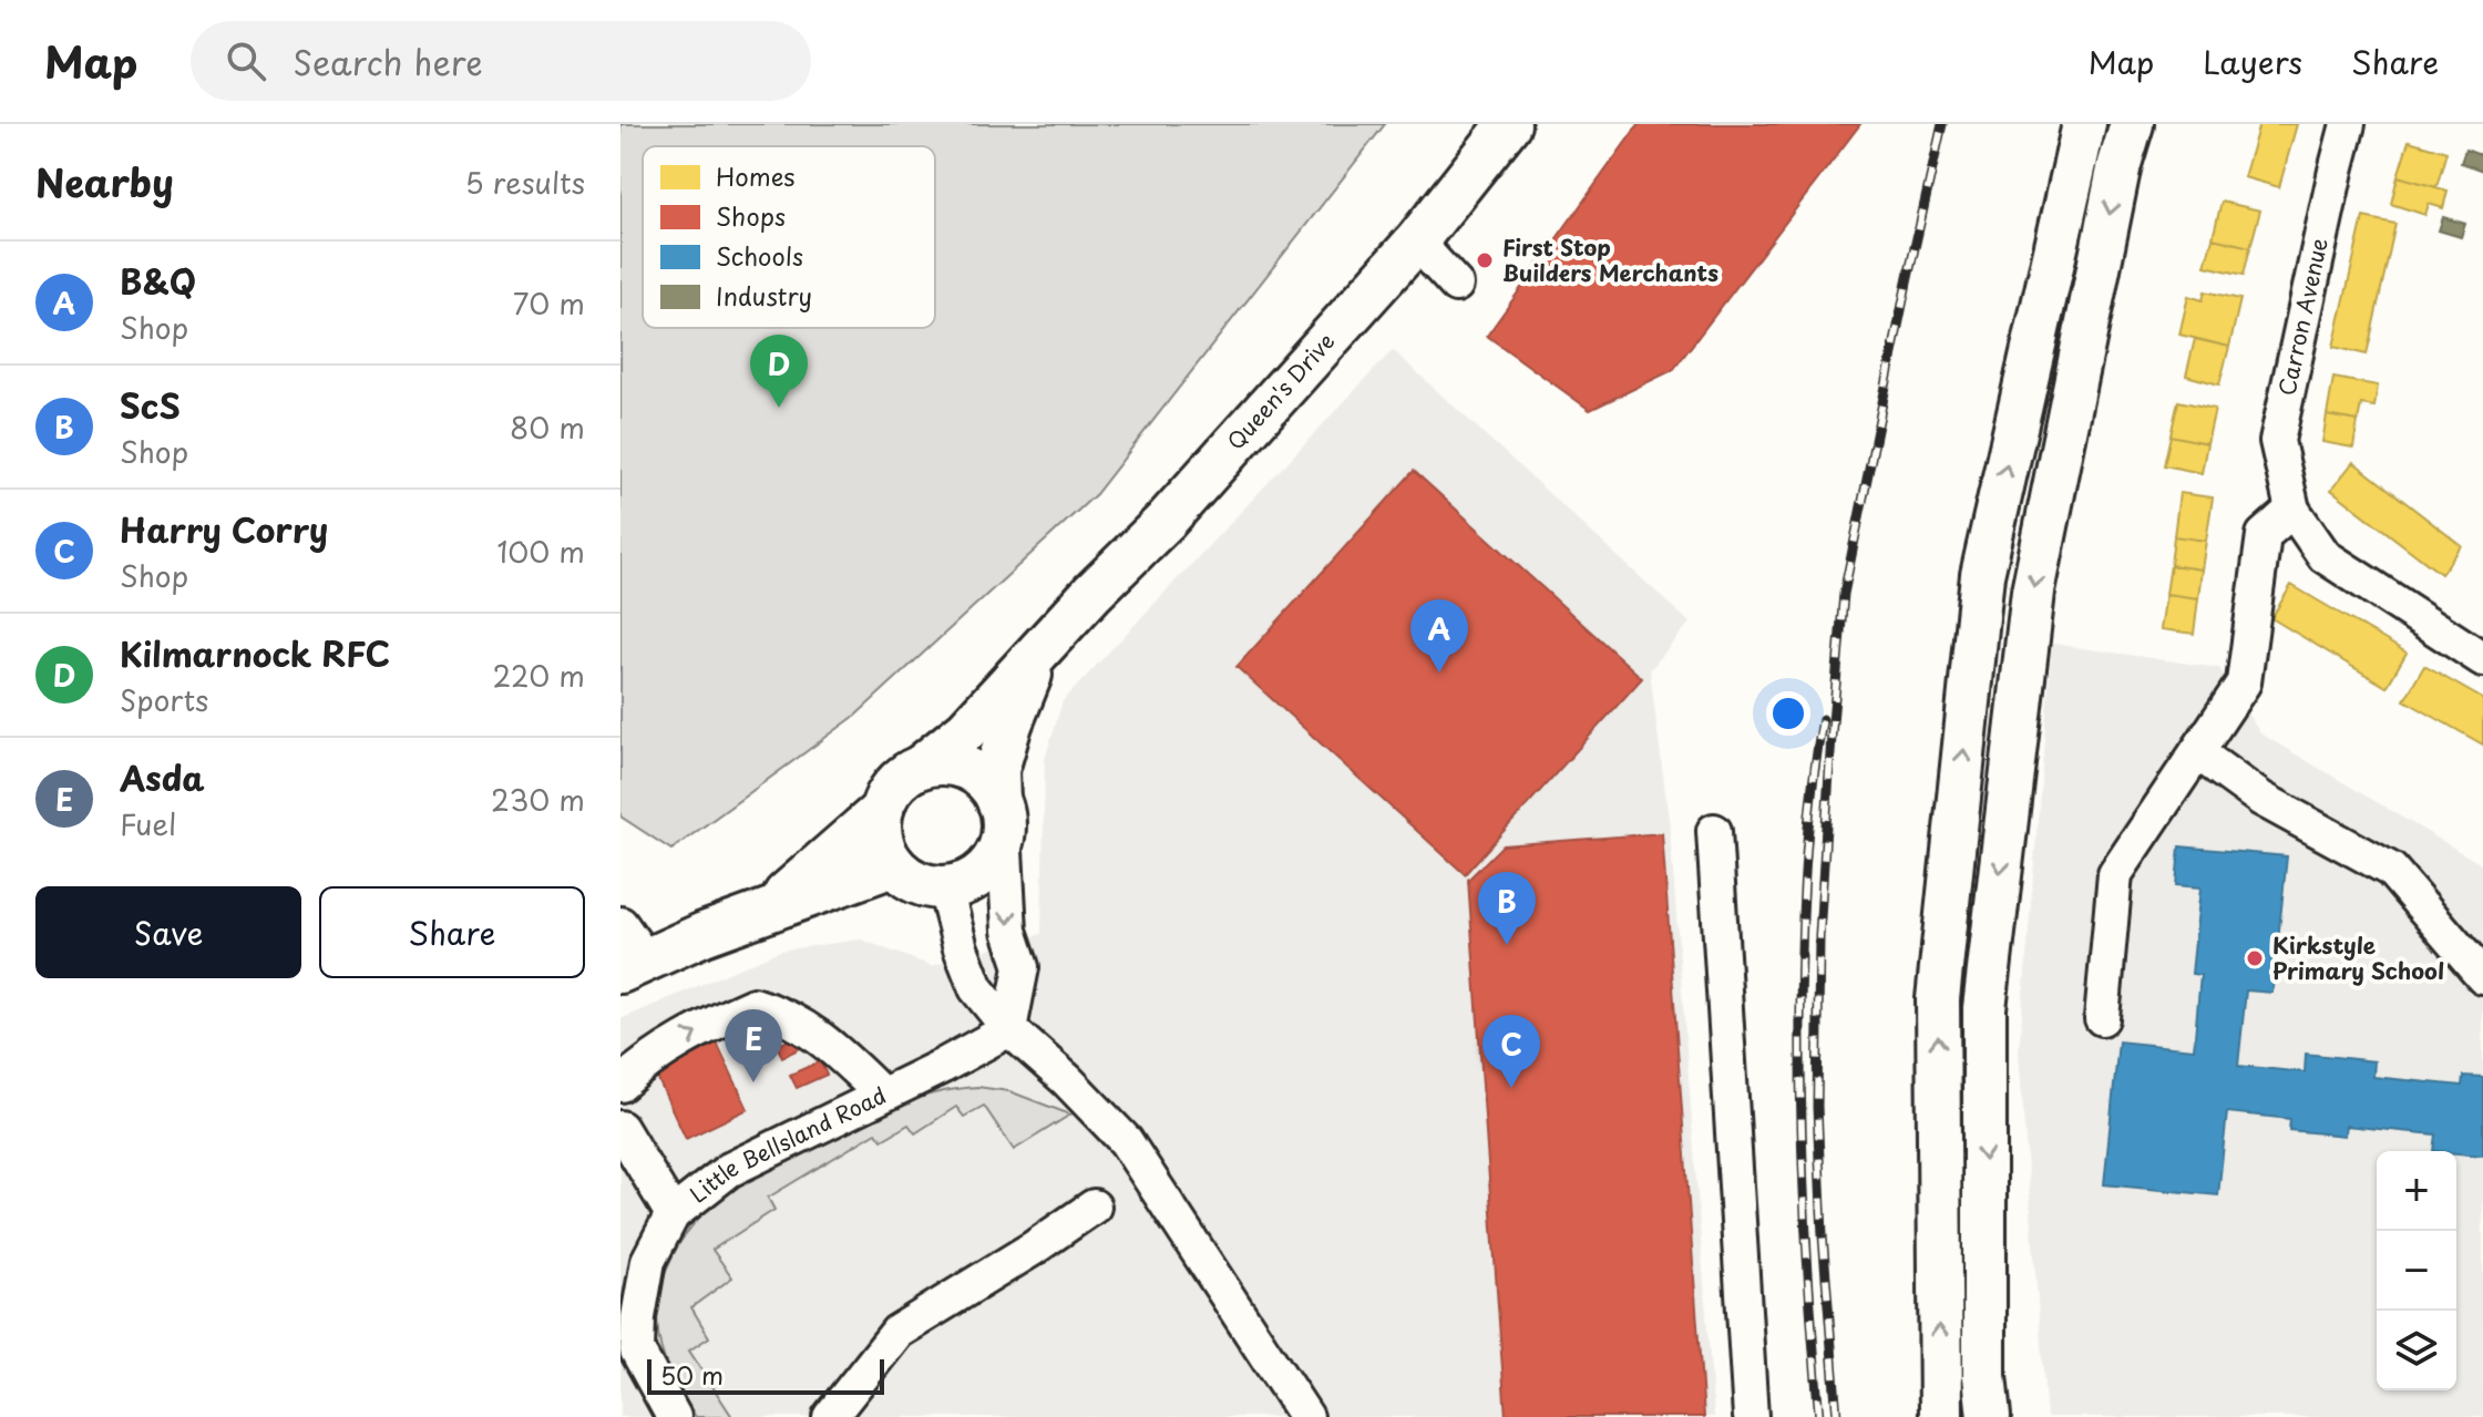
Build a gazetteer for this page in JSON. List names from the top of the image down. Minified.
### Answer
{"streets":{"main road":["Queen's Drive"],"street":["Carron Avenue","Little Bellsland Road"]},"places":["First Stop Builders Merchants","Kirkstyle Primary School"],"legend":["Homes","Shops","Schools","Industry"],"scale_bar":"50 m","page":{"header":"Map","search":"Search here","nav":["Map","Layers","Share"],"heading":["Nearby","5 results"],"list":[{"mark":"A","name":"B&Q","note":"Shop","value":"70 m"},{"mark":"B","name":"ScS","note":"Shop","value":"80 m"},{"mark":"C","name":"Harry Corry","note":"Shop","value":"100 m"},{"mark":"D","name":"Kilmarnock RFC","note":"Sports","value":"220 m"},{"mark":"E","name":"Asda","note":"Fuel","value":"230 m"}],"pins":["D","A","B","E","C"],"buttons":["Save","Share"],"map_buttons":["+","−"],"scale":"50 m"}}
